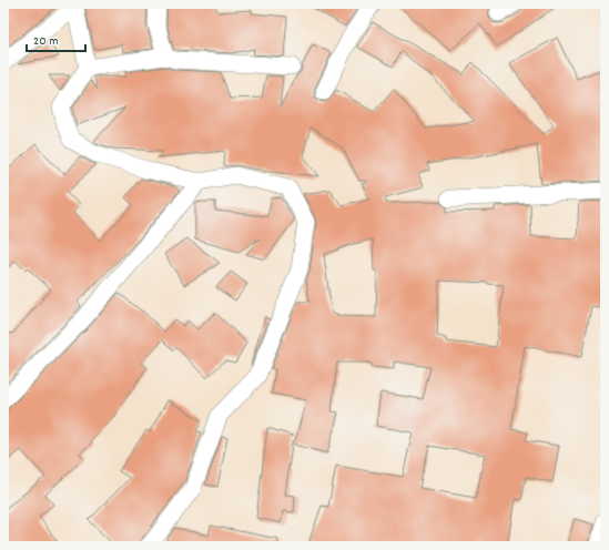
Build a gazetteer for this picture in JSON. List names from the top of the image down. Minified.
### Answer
{"scale_bar":"20 m"}
